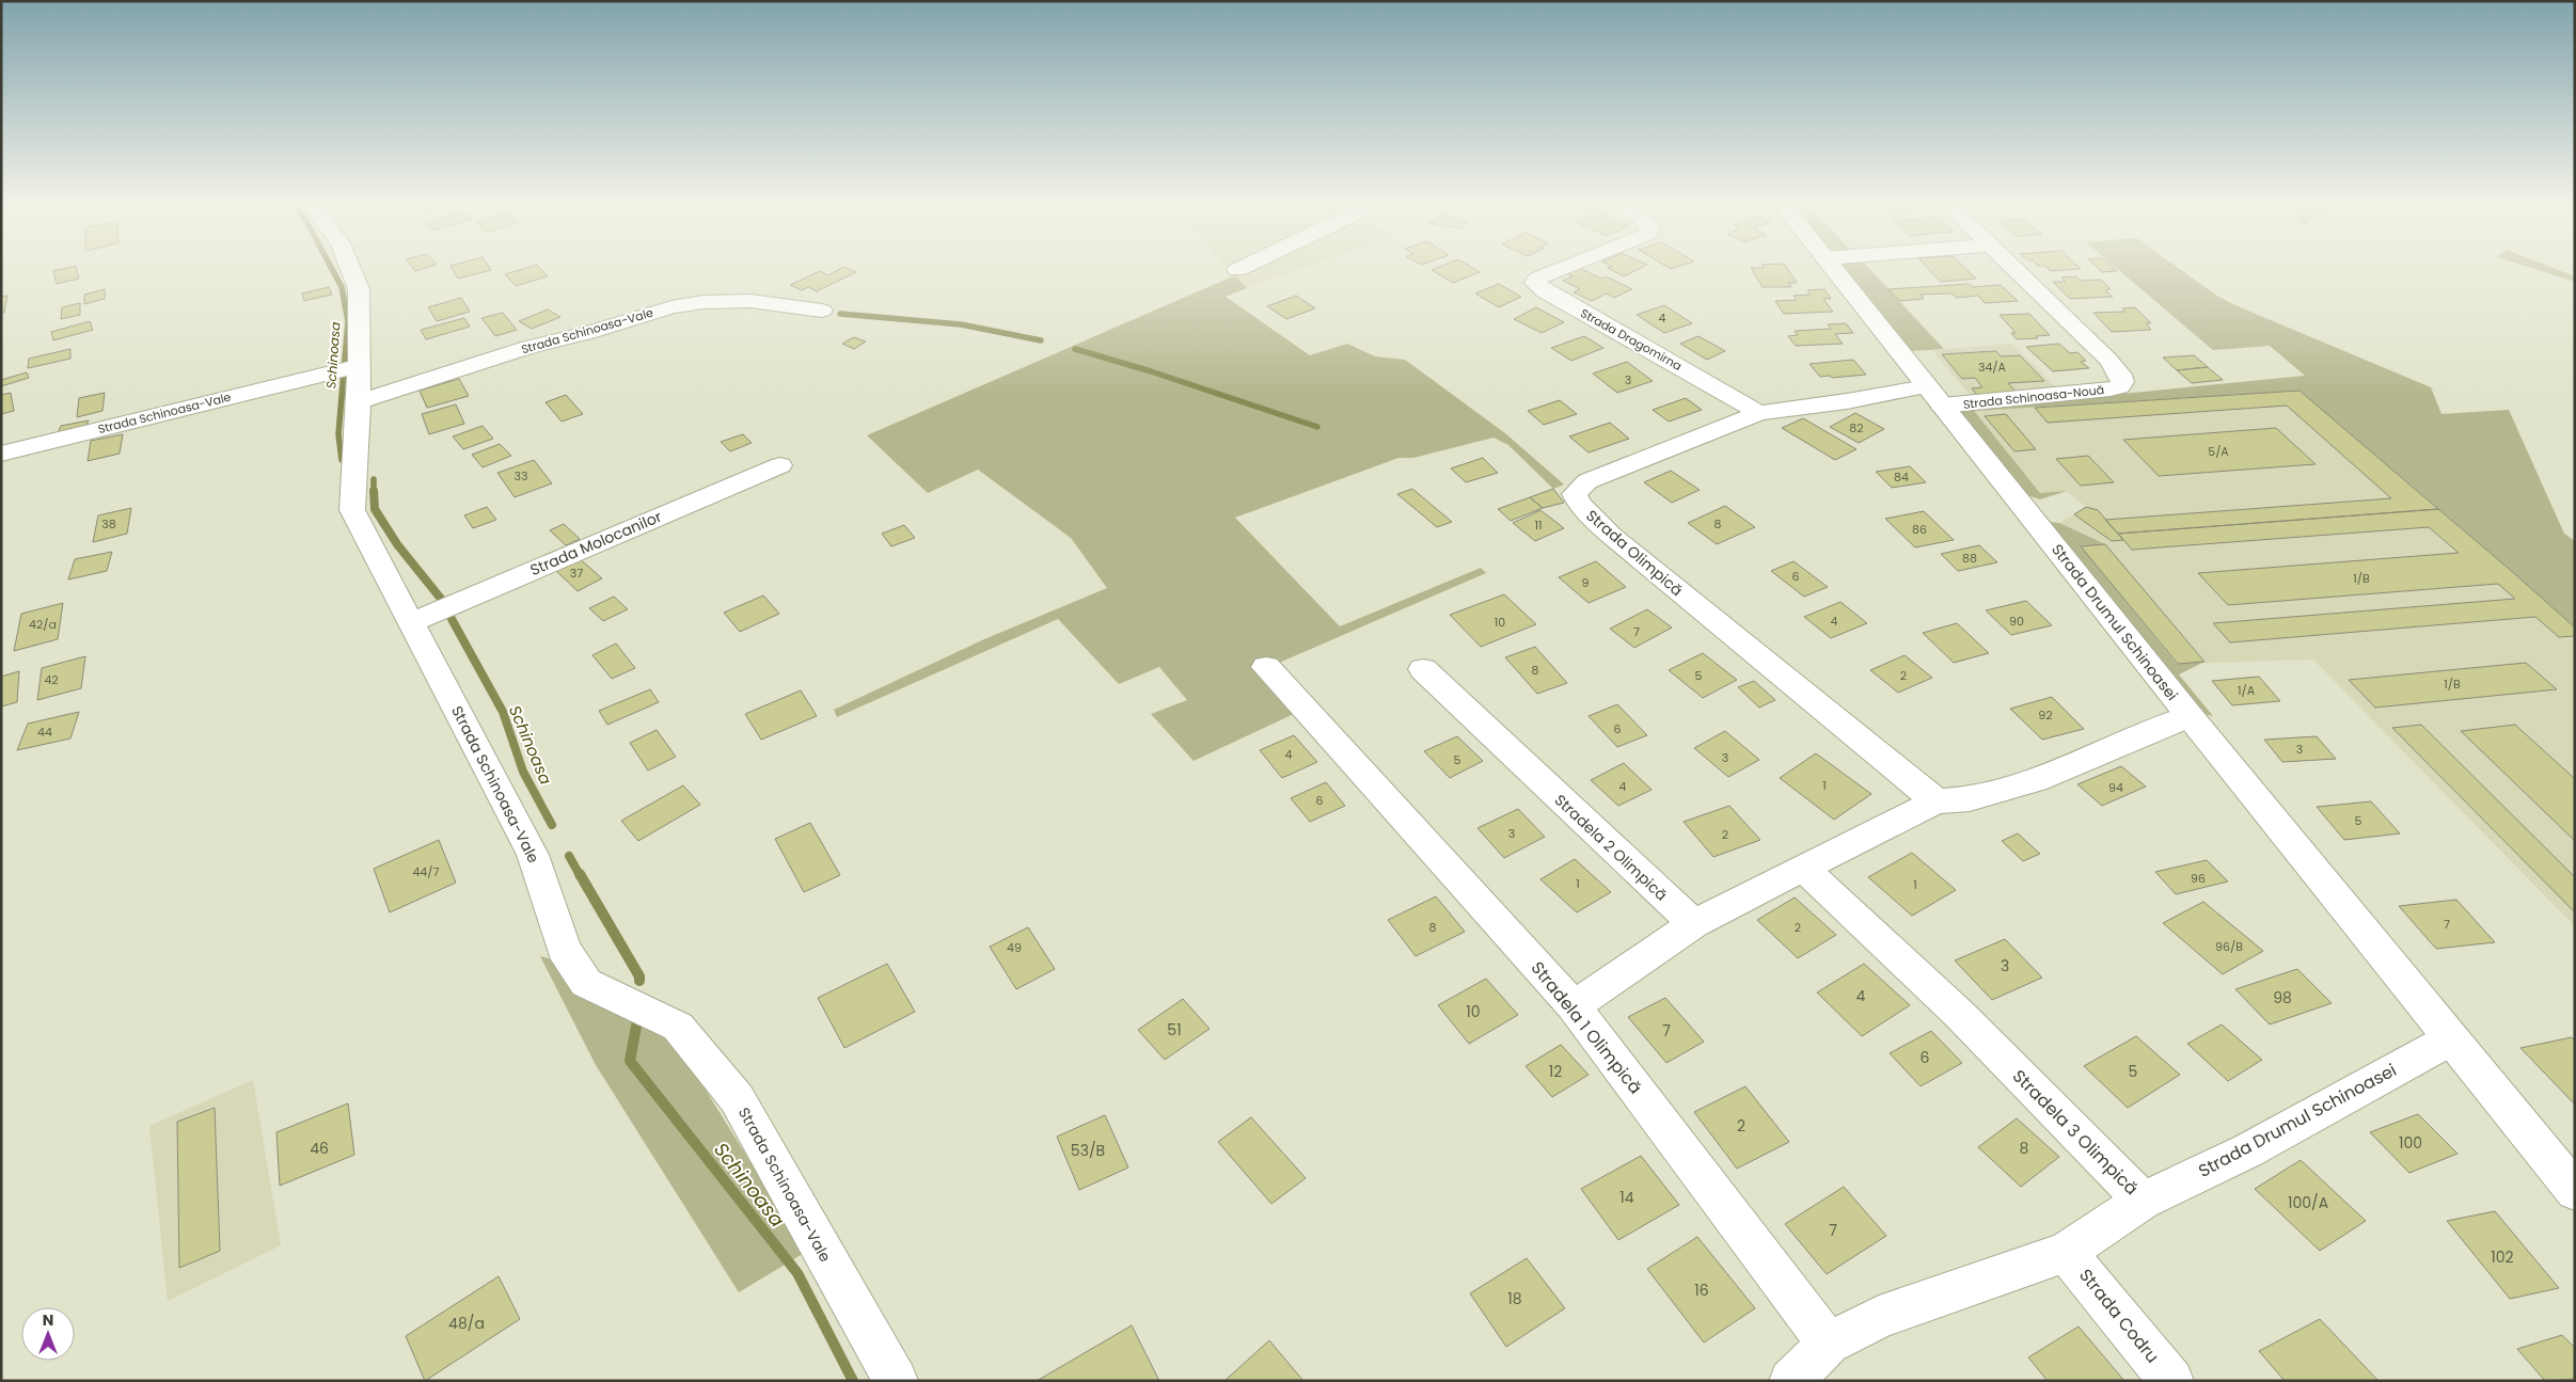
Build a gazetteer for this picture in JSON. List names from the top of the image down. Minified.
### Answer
{"streets":{"street":["Strada Schinoasa-Vale","Strada Dragomirna","Strada Schinoasa-Nouă","Strada Molocanilor","Strada Olimpică","Strada Drumul Schinoasei","Stradela 2 Olimpică","Stradela 1 Olimpică","Stradela 3 Olimpică","Strada Codru"]},"crossings":[["Strada Schinoasa-Vale","Strada Molocanilor"],["Strada Dragomirna","Strada Olimpică"],["Strada Schinoasa-Nouă","Strada Olimpică"],["Strada Schinoasa-Nouă","Strada Drumul Schinoasei"],["Strada Olimpică","Strada Drumul Schinoasei"],["Strada Drumul Schinoasei","Stradela 3 Olimpică"],["Stradela 1 Olimpică","Stradela 3 Olimpică"],["Stradela 3 Olimpică","Strada Codru"]],"water":["Schinoasa"],"house_numbers":["4","34/A","3","82","5/A","33","84","38","8","11","86","88","37","6","1/B","9","4","90","10","42/a","7","8","5","2","42","1/B","1/A","92","6","44","3","4","3","5","1","4","94","6","5","3","2","44/7","96","1","1","7","8","2","96/B","49","3","4","98","10","51","7","6","12","5","2","100","46","8","53/B","14","100/A","7","102","16","18","48/a"],"north":"top"}
